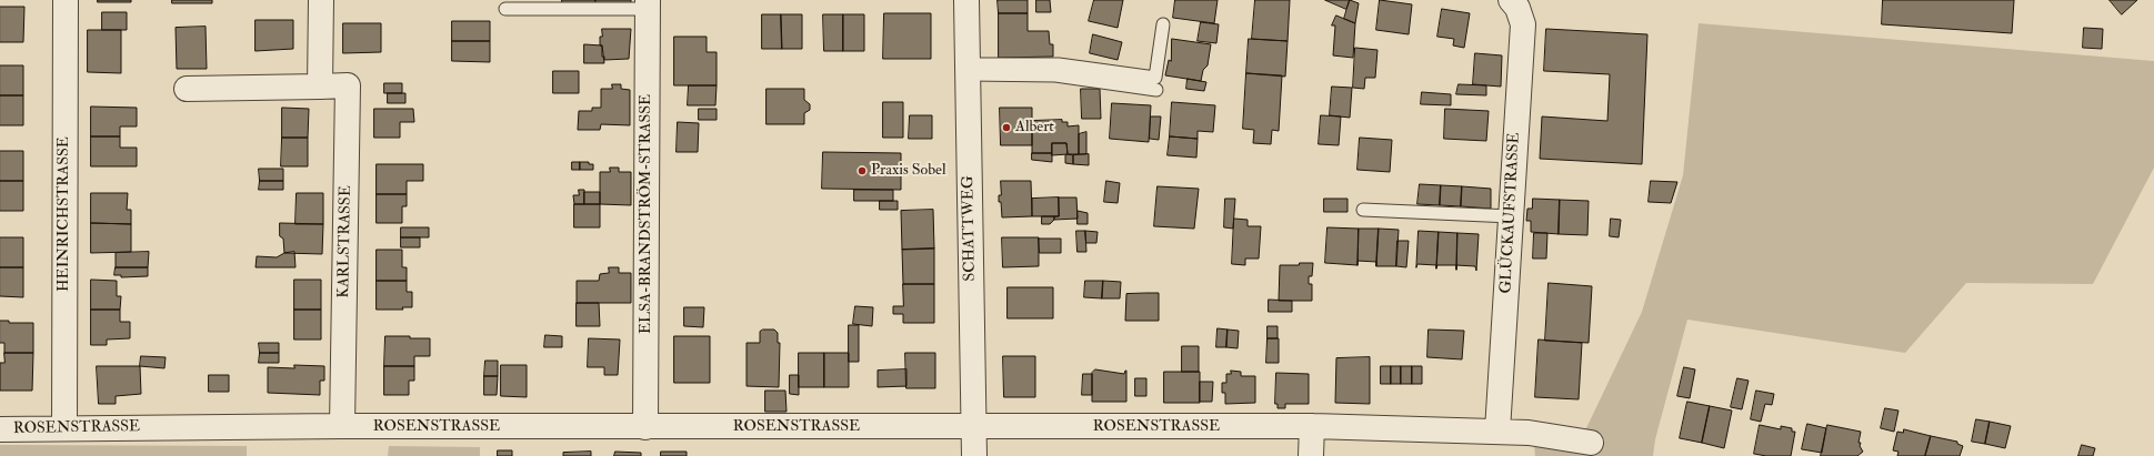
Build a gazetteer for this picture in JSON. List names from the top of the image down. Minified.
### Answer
{"streets":{"street":["GLÜCKAUFSTRASSE","HEINRICHSTRASSE","ELSA-BRANDSTRÖM-STRASSE","SCHATTWEG","KARLSTRASSE","ROSENSTRASSE"]},"crossings":[["GLÜCKAUFSTRASSE","ROSENSTRASSE"],["HEINRICHSTRASSE","ROSENSTRASSE"],["ELSA-BRANDSTRÖM-STRASSE","ROSENSTRASSE"],["SCHATTWEG","ROSENSTRASSE"],["KARLSTRASSE","ROSENSTRASSE"]],"places":["Albert","Praxis Sobel"]}
